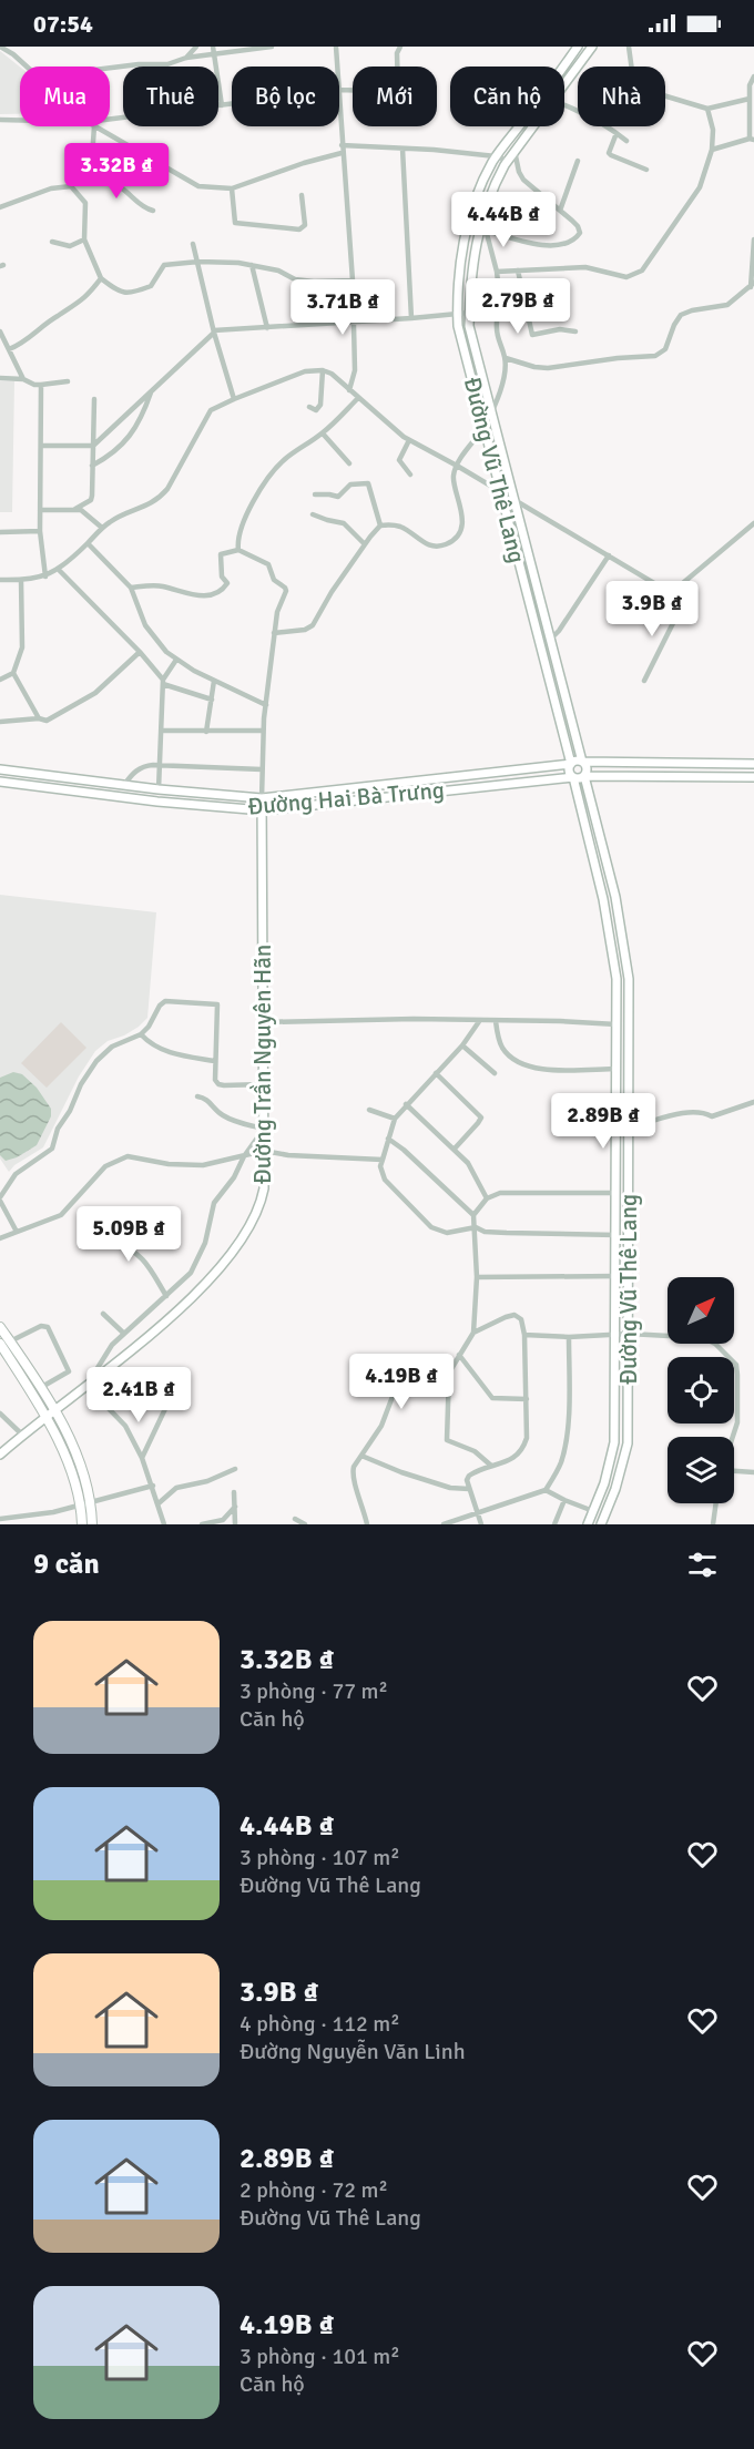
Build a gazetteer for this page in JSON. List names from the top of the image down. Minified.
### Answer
{"streets":{"street":["Đường Vũ Thê Lang","Đường Hai Bà Trưng","Đường Trần Nguyên Hãn"]},"crossings":[["Đường Vũ Thê Lang","Đường Hai Bà Trưng"],["Đường Hai Bà Trưng","Đường Trần Nguyên Hãn"]],"north":"top right","page":{"status":"07:54","chip":["Mua","Thuê","Bộ lọc","Mới","Căn hộ","Nhà"],"price":["3.32B ₫","4.44B ₫","2.79B ₫","3.71B ₫","3.9B ₫","2.89B ₫","5.09B ₫","4.19B ₫","2.41B ₫"],"heading":"9 căn","list":[{"name":"3.32B ₫","note":"3 phòng · 77 m² · Căn hộ"},{"name":"4.44B ₫","note":"3 phòng · 107 m² · Đường Vũ Thê Lang"},{"name":"3.9B ₫","note":"4 phòng · 112 m² · Đường Nguyễn Văn Linh"},{"name":"2.89B ₫","note":"2 phòng · 72 m² · Đường Vũ Thê Lang"},{"name":"4.19B ₫","note":"3 phòng · 101 m² · Căn hộ"}]}}
